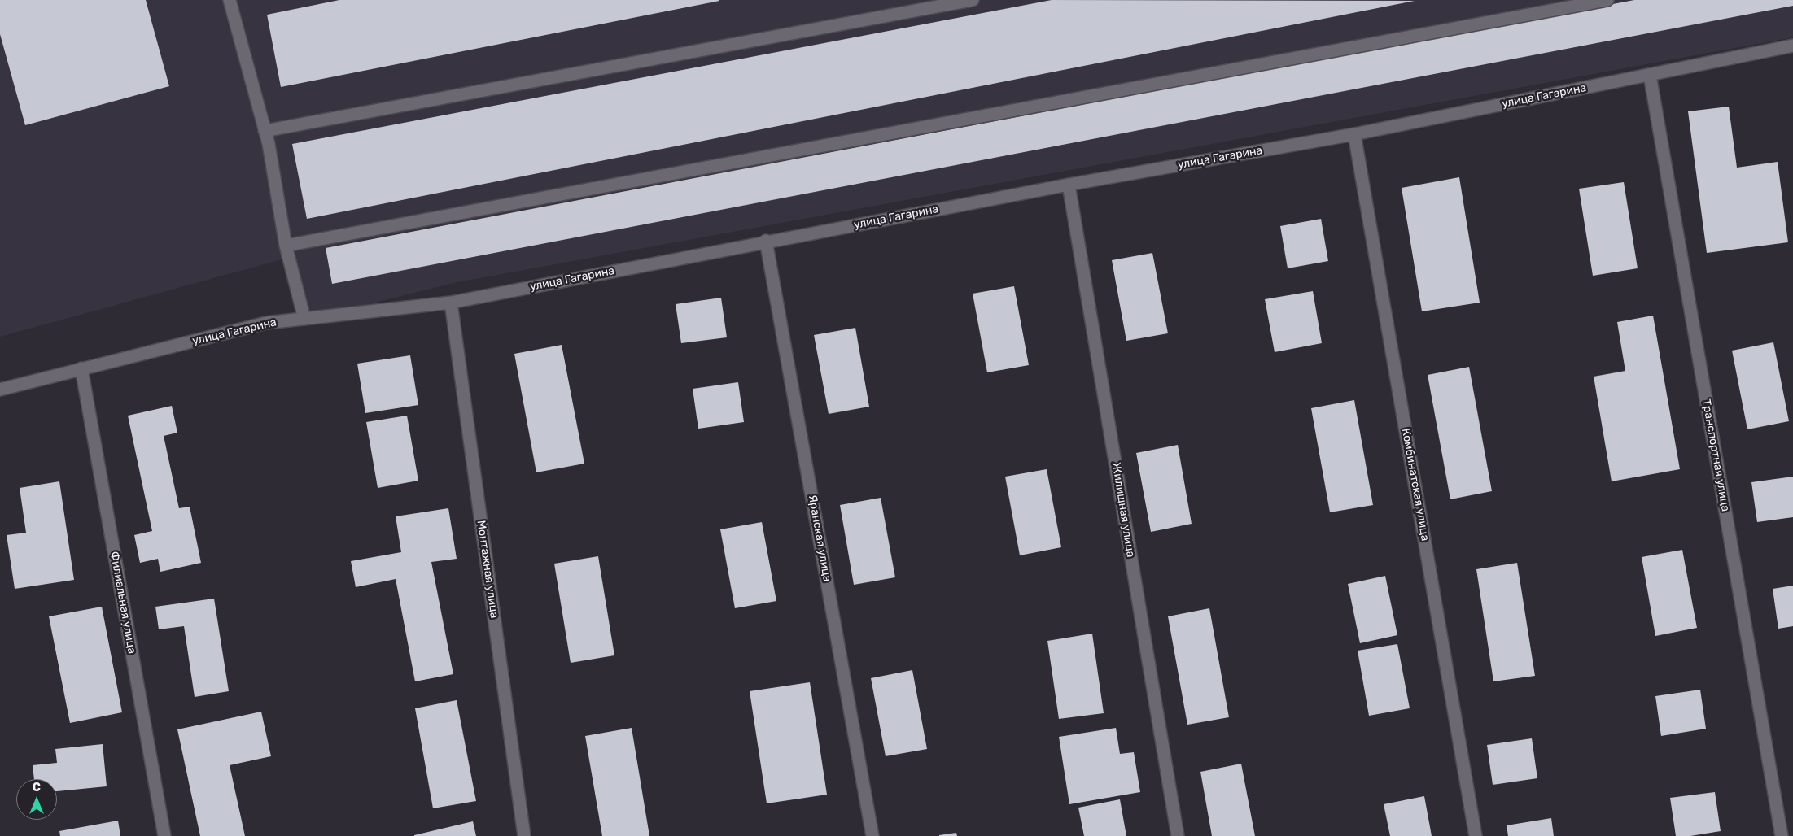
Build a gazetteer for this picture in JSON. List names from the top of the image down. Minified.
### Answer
{"streets":{"street":["улица Гагарина","Транспортная улица","Комбинатская улица","Жилищная улица","Яранская улица","Монтажная улица","Филиальная улица"]},"crossings":[["улица Гагарина","Транспортная улица"],["улица Гагарина","Комбинатская улица"],["улица Гагарина","Жилищная улица"],["улица Гагарина","Яранская улица"],["улица Гагарина","Монтажная улица"],["улица Гагарина","Филиальная улица"]],"north":"top"}
